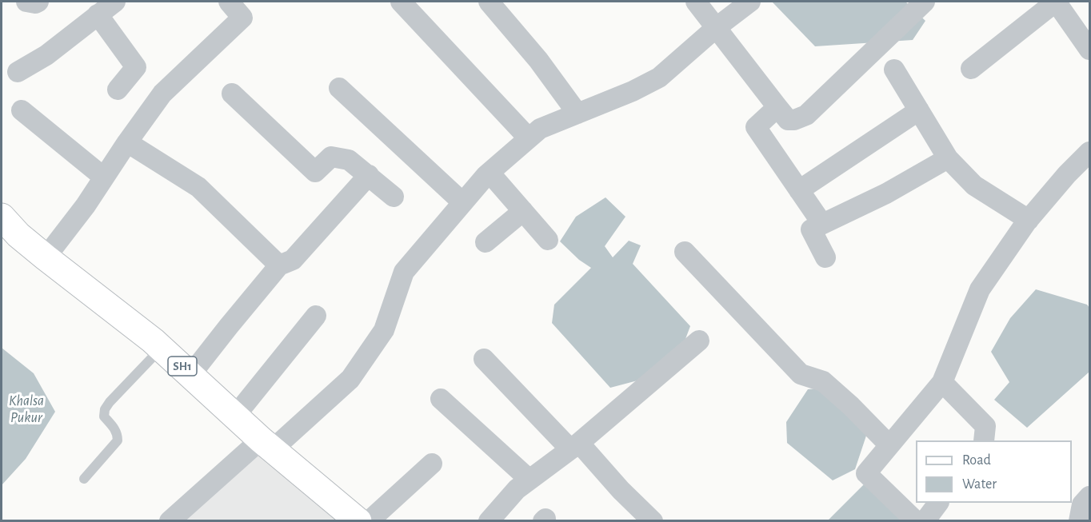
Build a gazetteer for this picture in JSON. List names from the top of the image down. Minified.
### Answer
{"streets":{"main road":["SH1"]},"water":["Khalsa Pukur"],"legend":["Road","Water"]}
